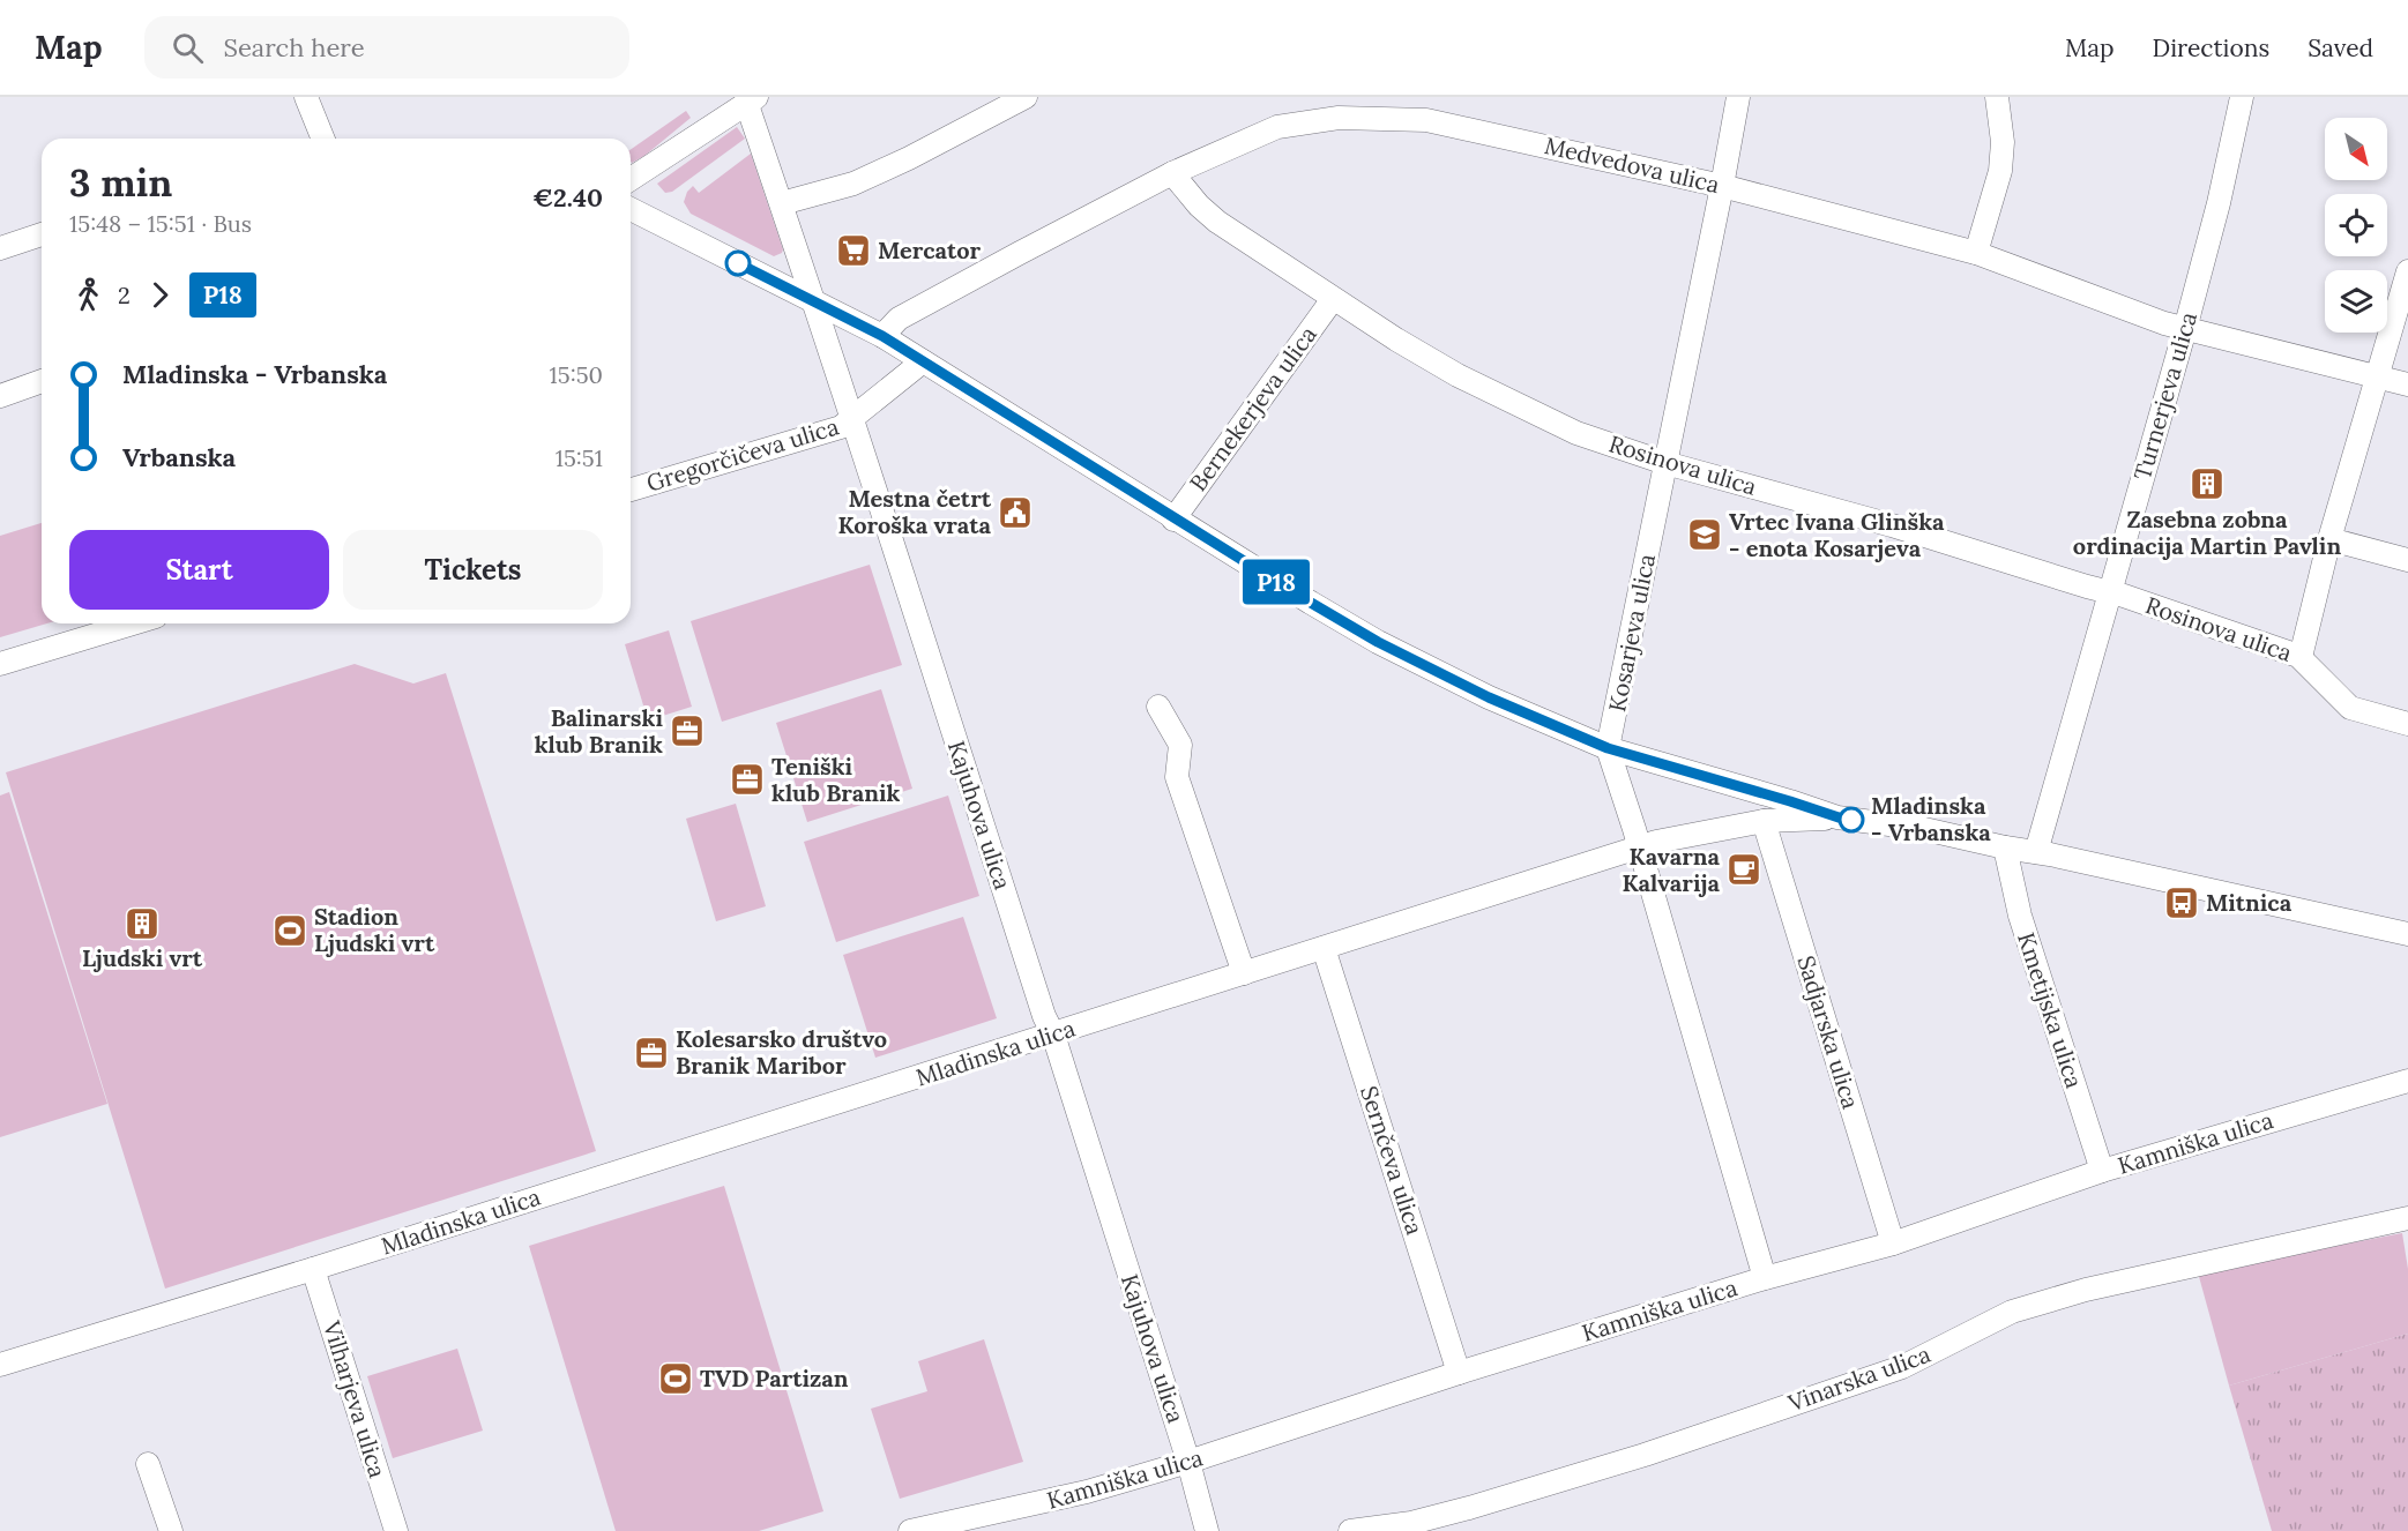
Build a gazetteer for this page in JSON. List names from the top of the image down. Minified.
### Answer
{"streets":{"street":["Medvedova ulica","Turnerjeva ulica","Bernekerjeva ulica","Gregorčičeva ulica","Rosinova ulica","Kosarjeva ulica","Kajuhova ulica","Kmetijska ulica","Sadjarska ulica","Mladinska ulica","Kamniška ulica","Sernčeva ulica","Vinarska ulica","Vilharjeva ulica"]},"crossings":[["Medvedova ulica","Turnerjeva ulica"],["Medvedova ulica","Rosinova ulica"],["Medvedova ulica","Kosarjeva ulica"],["Turnerjeva ulica","Rosinova ulica"],["Bernekerjeva ulica","Rosinova ulica"],["Gregorčičeva ulica","Kajuhova ulica"],["Rosinova ulica","Kosarjeva ulica"],["Kosarjeva ulica","Mladinska ulica"],["Kosarjeva ulica","Kamniška ulica"],["Kajuhova ulica","Mladinska ulica"],["Kajuhova ulica","Kamniška ulica"],["Kmetijska ulica","Kamniška ulica"],["Sadjarska ulica","Mladinska ulica"],["Sadjarska ulica","Kamniška ulica"],["Mladinska ulica","Sernčeva ulica"],["Mladinska ulica","Vilharjeva ulica"],["Kamniška ulica","Sernčeva ulica"]],"places":{"supermarket":["Mercator"],"building":["Zasebna zobna ordinacija Martin Pavlin","Ljudski vrt"],"public building":["Mestna četrt Koroška vrata"],"school or university":["Vrtec Ivana Glinška - enota Kosarjeva"],"office":["Balinarski klub Branik","Teniški klub Branik","Kolesarsko društvo Branik Maribor"],"other":["Mladinska - Vrbanska"],"cafe":["Kavarna Kalvarija"],"bus stop":["Mitnica"],"sports":["Stadion Ljudski vrt","TVD Partizan"]},"lines":["bus line P18"],"north":"bottom right","page":{"header":"Map","search":"Search here","nav":["Map","Directions","Saved"],"on_map":"P18","heading":["3 min","15:48 – 15:51 · Bus","€2.40"],"legs":["2","P18"],"list":[{"name":"Mladinska - Vrbanska","value":"15:50"},{"name":"Vrbanska","value":"15:51"}],"buttons":["Start","Tickets"]}}
